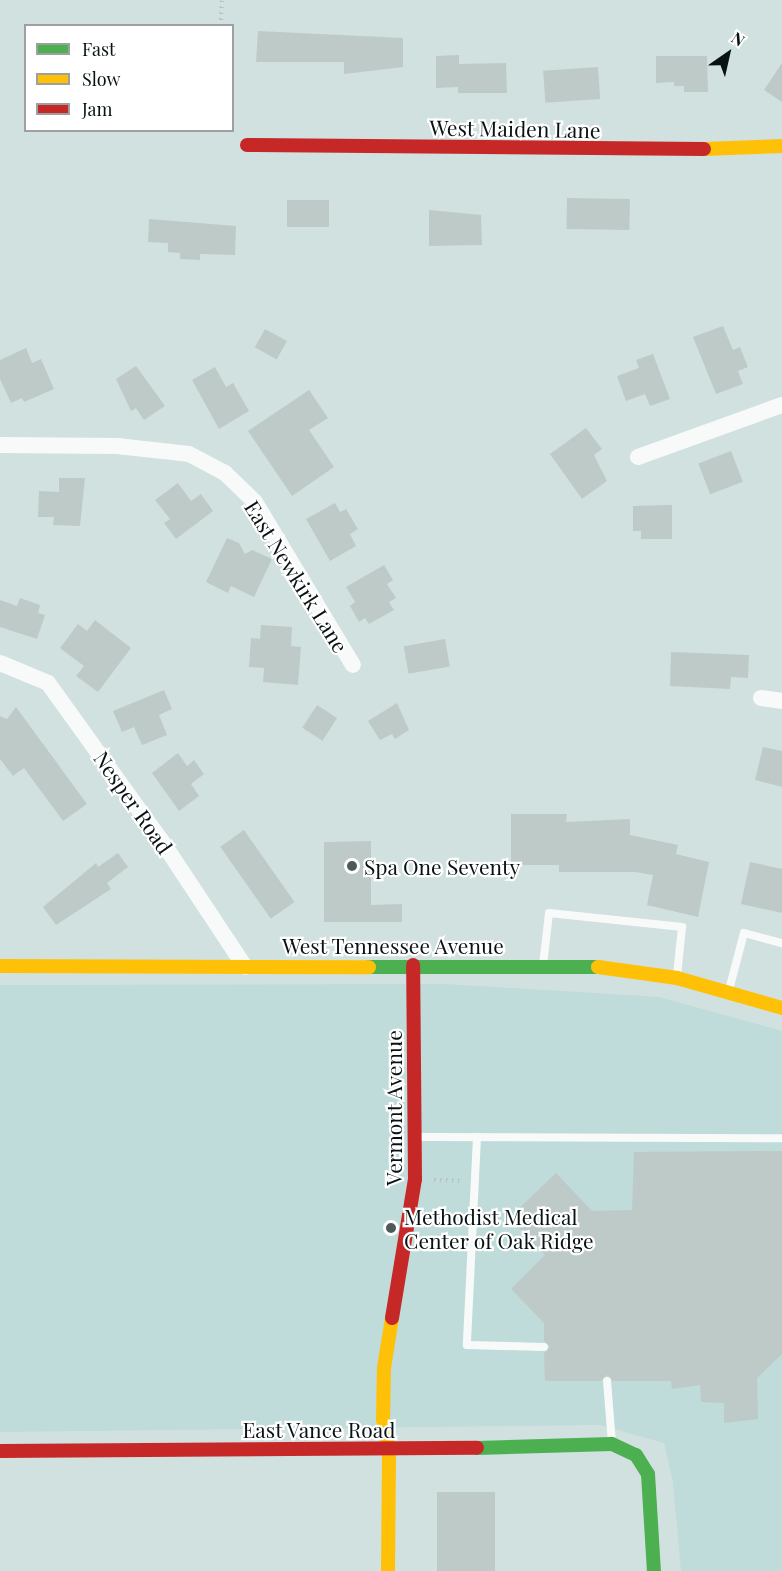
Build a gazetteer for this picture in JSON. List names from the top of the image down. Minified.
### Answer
{"streets":{"street":["West Maiden Lane","East Newkirk Lane","Nesper Road","West Tennessee Avenue","Vermont Avenue","East Vance Road"]},"crossings":[["Nesper Road","West Tennessee Avenue"],["West Tennessee Avenue","Vermont Avenue"],["Vermont Avenue","East Vance Road"]],"places":["Spa One Seventy","Methodist Medical Center of Oak Ridge"],"legend":["Fast","Slow","Jam"],"north":"top right"}
